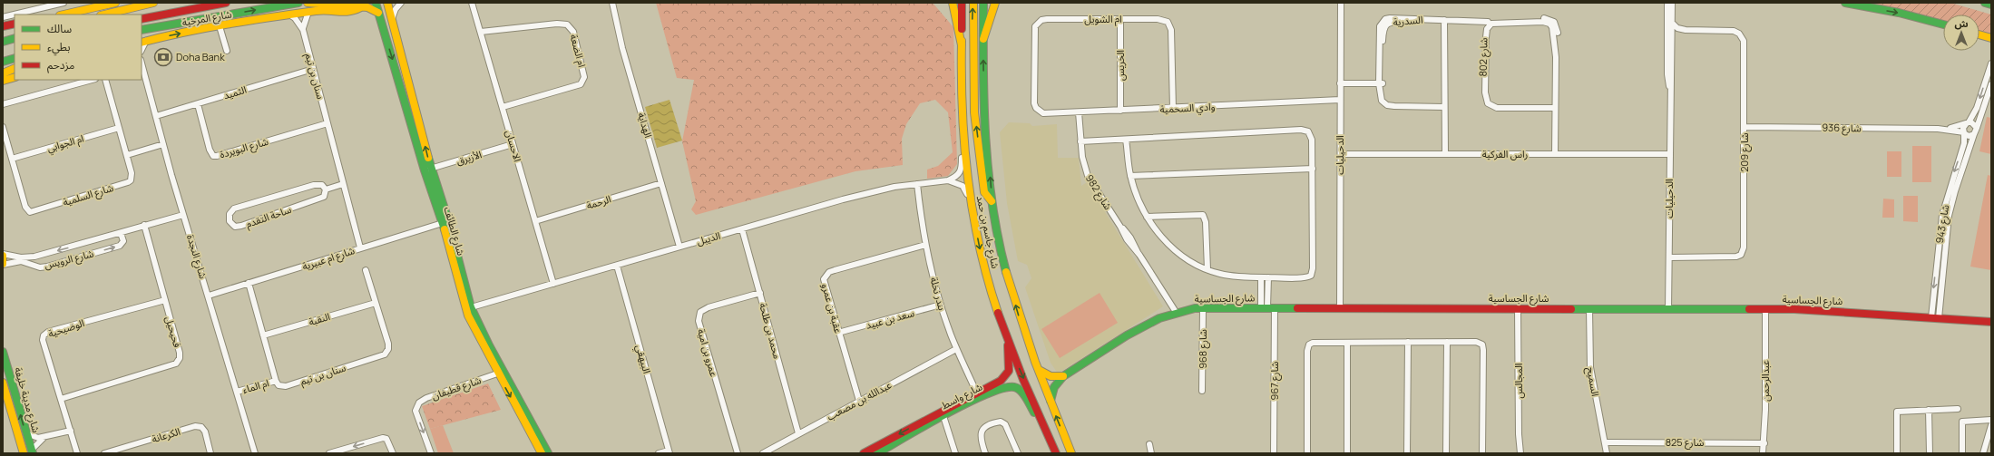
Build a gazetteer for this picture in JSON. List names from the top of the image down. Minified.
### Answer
{"streets":{"main road":["شارع المرخية","شارع الطائف","شارع جاسم بن حمد","شارع الجساسية","شارع واسط","شارع مدينة خليفة"],"street":["ام الشويل","السدرية","ام الضعة","شارع 802","الخريس","سنان بن تيم","الثميد","وادي السحمية","الهداية","شارع 936","ام الجوابي","الاحسان","شارع البويردة","شارع 209","راس الفركية","الدحيليات","الأزيرق","شارع 982","شارع السلمية","الرحمة","ساحة التقدم","شارع 943","الديبل","شارع النجدة","شارع ام عبيرية","شارع الرويس","بندر نخلة","عقبة بن عمرو","النقبة","سعد بن عبيد","الوضيحية","محمد بن طلحة","فحيحيل","شارع 968","عمرو بن امية","البيهقي","شارع 967","المجالس","عبدالرحمن","السميح","ام الماء","شارع قطيفان","عبدالله بن مصعب","الكرعانة","شارع 825"]},"crossings":[["شارع المرخية","سنان بن تيم"],["ام الشويل","الخريس"],["ام الشويل","وادي السحمية"],["ام الضعة","الاحسان"],["شارع 802","راس الفركية"],["الخريس","وادي السحمية"],["سنان بن تيم","الثميد"],["سنان بن تيم","شارع البويردة"],["سنان بن تيم","ساحة التقدم"],["سنان بن تيم","شارع ام عبيرية"],["سنان بن تيم","النقبة"],["سنان بن تيم","ام الماء"],["الثميد","شارع البويردة"],["الثميد","شارع النجدة"],["وادي السحمية","الدحيليات"],["وادي السحمية","شارع 982"],["الهداية","الرحمة"],["الهداية","الديبل"],["شارع 936","شارع 209"],["شارع 936","شارع 943"],["ام الجوابي","شارع السلمية"],["الاحسان","الأزيرق"],["الاحسان","الرحمة"],["الاحسان","الديبل"],["شارع 209","الدحيليات"],["راس الفركية","الدحيليات"],["الدحيليات","شارع الجساسية"],["الأزيرق","شارع الطائف"],["شارع 982","شارع الجساسية"],["شارع 943","شارع الجساسية"],["شارع الطائف","الديبل"],["شارع الطائف","شارع ام عبيرية"],["شارع الطائف","شارع قطيفان"],["شارع جاسم بن حمد","شارع الجساسية"],["شارع جاسم بن حمد","شارع واسط"],["الديبل","بندر نخلة"],["الديبل","محمد بن طلحة"],["الديبل","البيهقي"],["شارع النجدة","شارع ام عبيرية"],["شارع النجدة","شارع الرويس"],["شارع النجدة","ام الماء"],["شارع الرويس","فحيحيل"],["بندر نخلة","عقبة بن عمرو"],["بندر نخلة","سعد بن عبيد"],["بندر نخلة","شارع واسط"],["بندر نخلة","عبدالله بن مصعب"],["شارع الجساسية","شارع 968"],["شارع الجساسية","شارع 967"],["شارع الجساسية","المجالس"],["شارع الجساسية","عبدالرحمن"],["شارع الجساسية","السميح"],["عقبة بن عمرو","سعد بن عبيد"],["عقبة بن عمرو","عبدالله بن مصعب"],["الوضيحية","فحيحيل"],["محمد بن طلحة","عمرو بن امية"],["محمد بن طلحة","عبدالله بن مصعب"],["عبدالرحمن","شارع 825"],["السميح","شارع 825"]],"places":{"bank":["Doha Bank"]},"legend":["سالك","بطيء","مزدحم"],"north":"top"}
